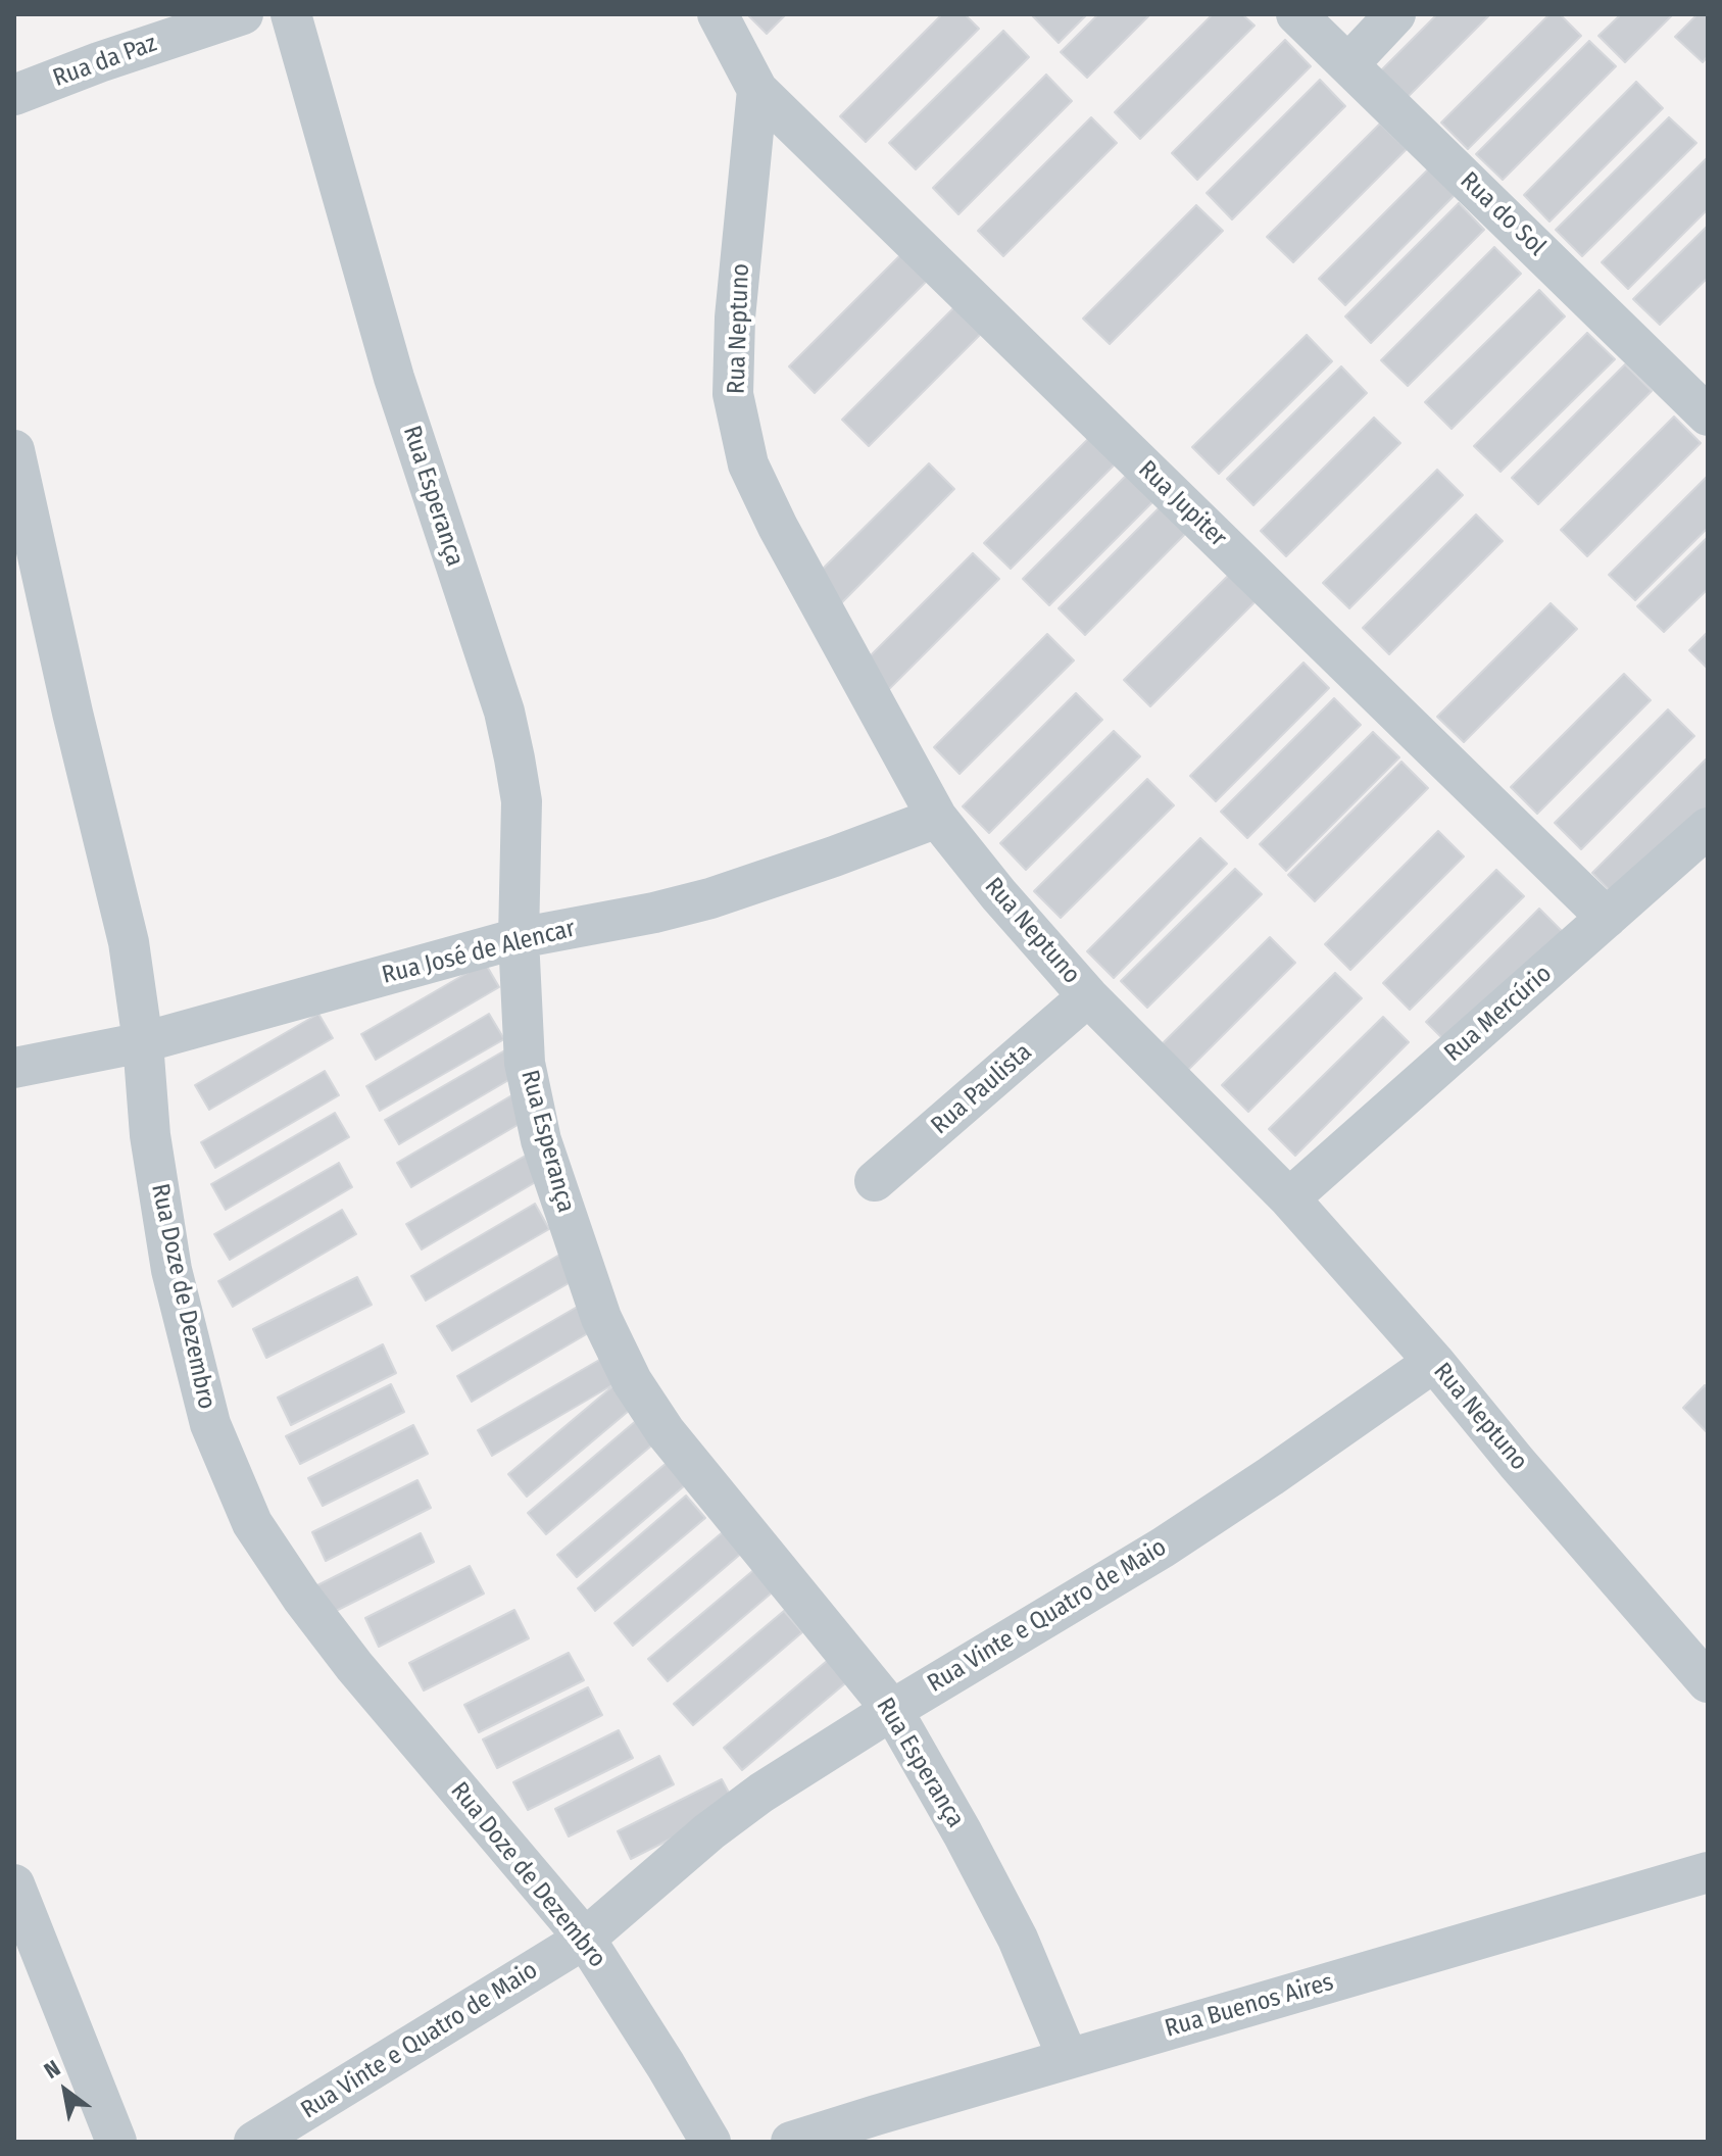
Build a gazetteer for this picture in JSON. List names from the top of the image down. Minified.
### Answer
{"streets":{"street":["Rua da Paz","Rua do Sol","Rua Neptuno","Rua Esperança","Rua Jupiter","Rua José de Alencar","Rua Mercúrio","Rua Paulista","Rua Doze de Dezembro","Rua Vinte e Quatro de Maio","Rua Buenos Aires"]},"crossings":[["Rua Neptuno","Rua Jupiter"],["Rua Neptuno","Rua José de Alencar"],["Rua Neptuno","Rua Mercúrio"],["Rua Neptuno","Rua Paulista"],["Rua Neptuno","Rua Vinte e Quatro de Maio"],["Rua Esperança","Rua José de Alencar"],["Rua Esperança","Rua Vinte e Quatro de Maio"],["Rua Esperança","Rua Buenos Aires"],["Rua Jupiter","Rua Mercúrio"],["Rua José de Alencar","Rua Doze de Dezembro"],["Rua Doze de Dezembro","Rua Vinte e Quatro de Maio"]],"north":"top left"}
